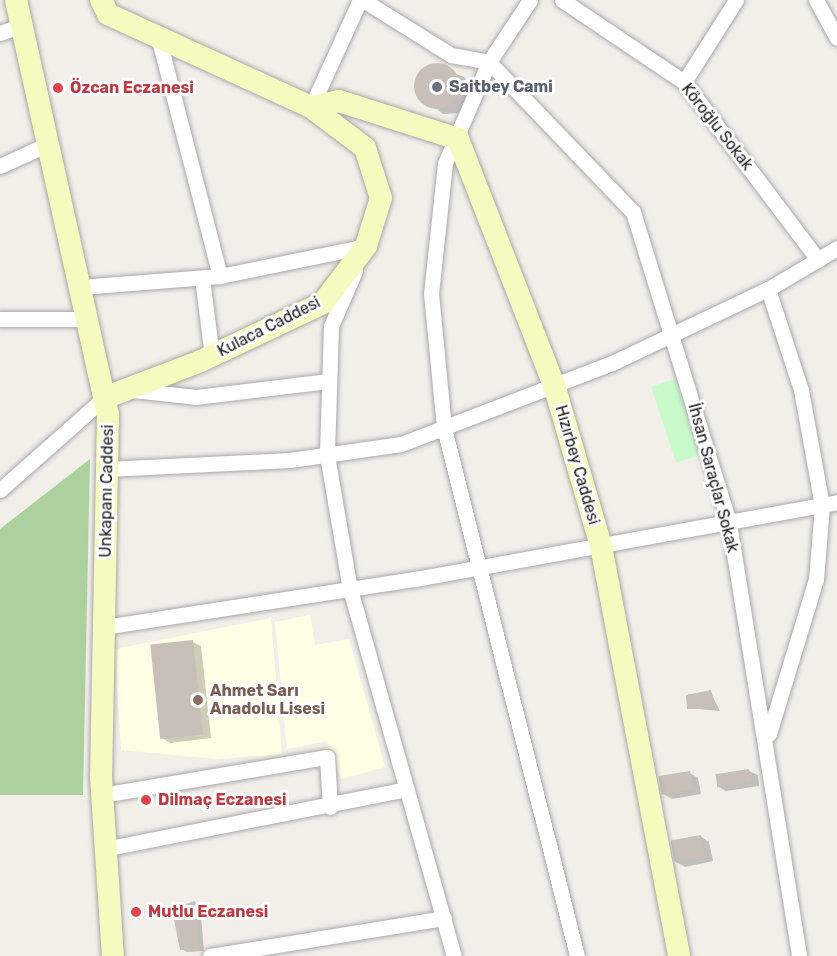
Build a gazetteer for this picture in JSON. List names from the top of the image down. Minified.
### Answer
{"streets":{"main road":["Kulaca Caddesi","Hızırbey Caddesi","Unkapanı Caddesi"],"street":["Köroğlu Sokak","İhsan Saraçlar Sokak"]},"crossings":[["Kulaca Caddesi","Unkapanı Caddesi"]],"places":["Saitbey Cami","Özcan Eczanesi","Ahmet Sarı Anadolu Lisesi","Dilmaç Eczanesi","Mutlu Eczanesi"]}
